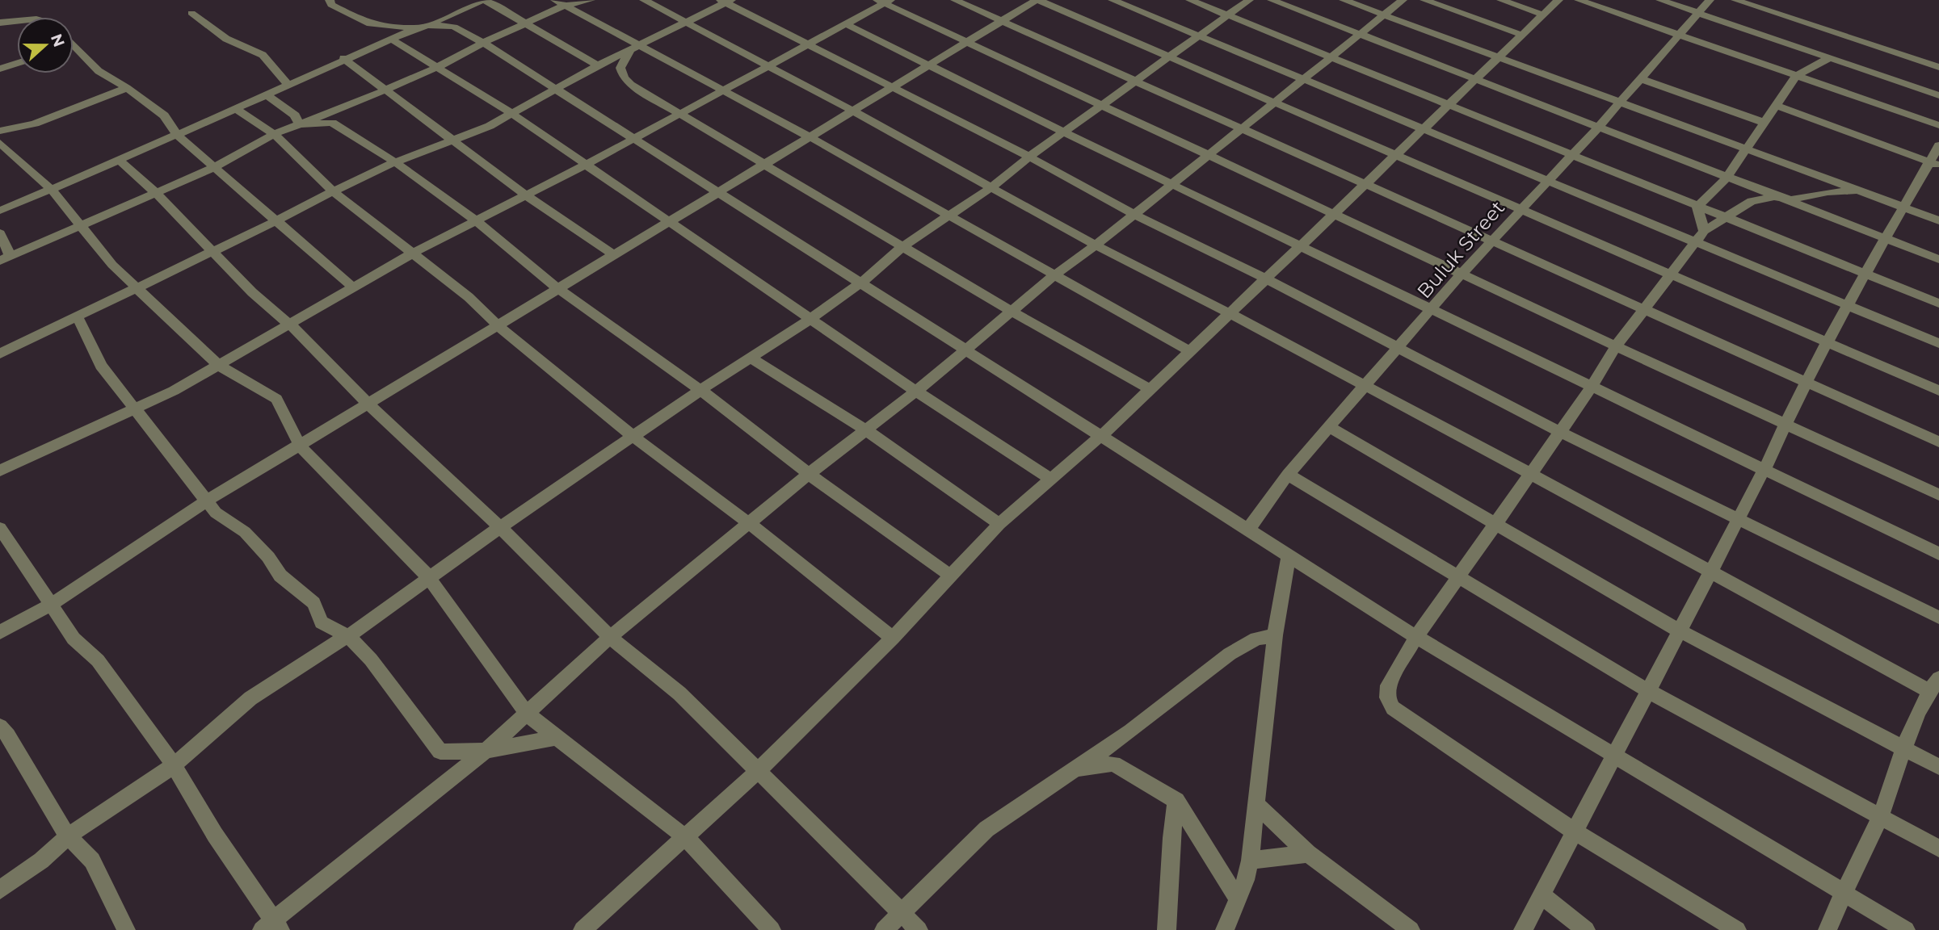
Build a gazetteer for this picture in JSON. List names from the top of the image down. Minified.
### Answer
{"streets":{"street":["Buluk Street"]},"north":"right"}
